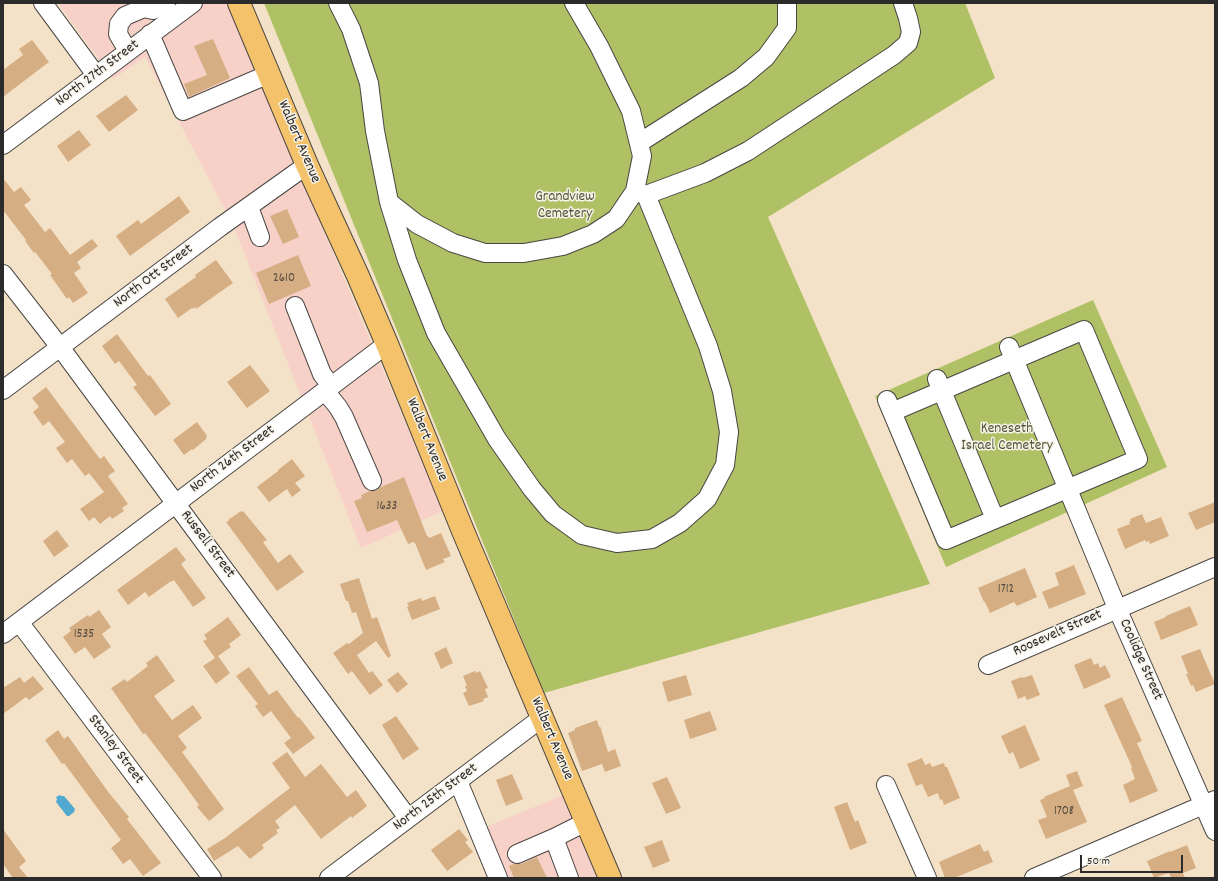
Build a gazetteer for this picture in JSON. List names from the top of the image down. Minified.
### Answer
{"streets":{"main road":["Walbert Avenue"],"street":["North 27th Street","North Ott Street","North 26th Street","Russell Street","Roosevelt Street","Coolidge Street","Stanley Street","North 25th Street"]},"crossings":[["Walbert Avenue","North Ott Street"],["Walbert Avenue","North 26th Street"],["Walbert Avenue","North 25th Street"],["North Ott Street","Russell Street"],["North 26th Street","Russell Street"],["North 26th Street","Stanley Street"],["Russell Street","North 25th Street"],["Roosevelt Street","Coolidge Street"]],"parks":["Grandview Cemetery","Keneseth Israel Cemetery"],"house_numbers":["2610","1633","1712","1535","1708"],"scale_bar":"50 m"}
